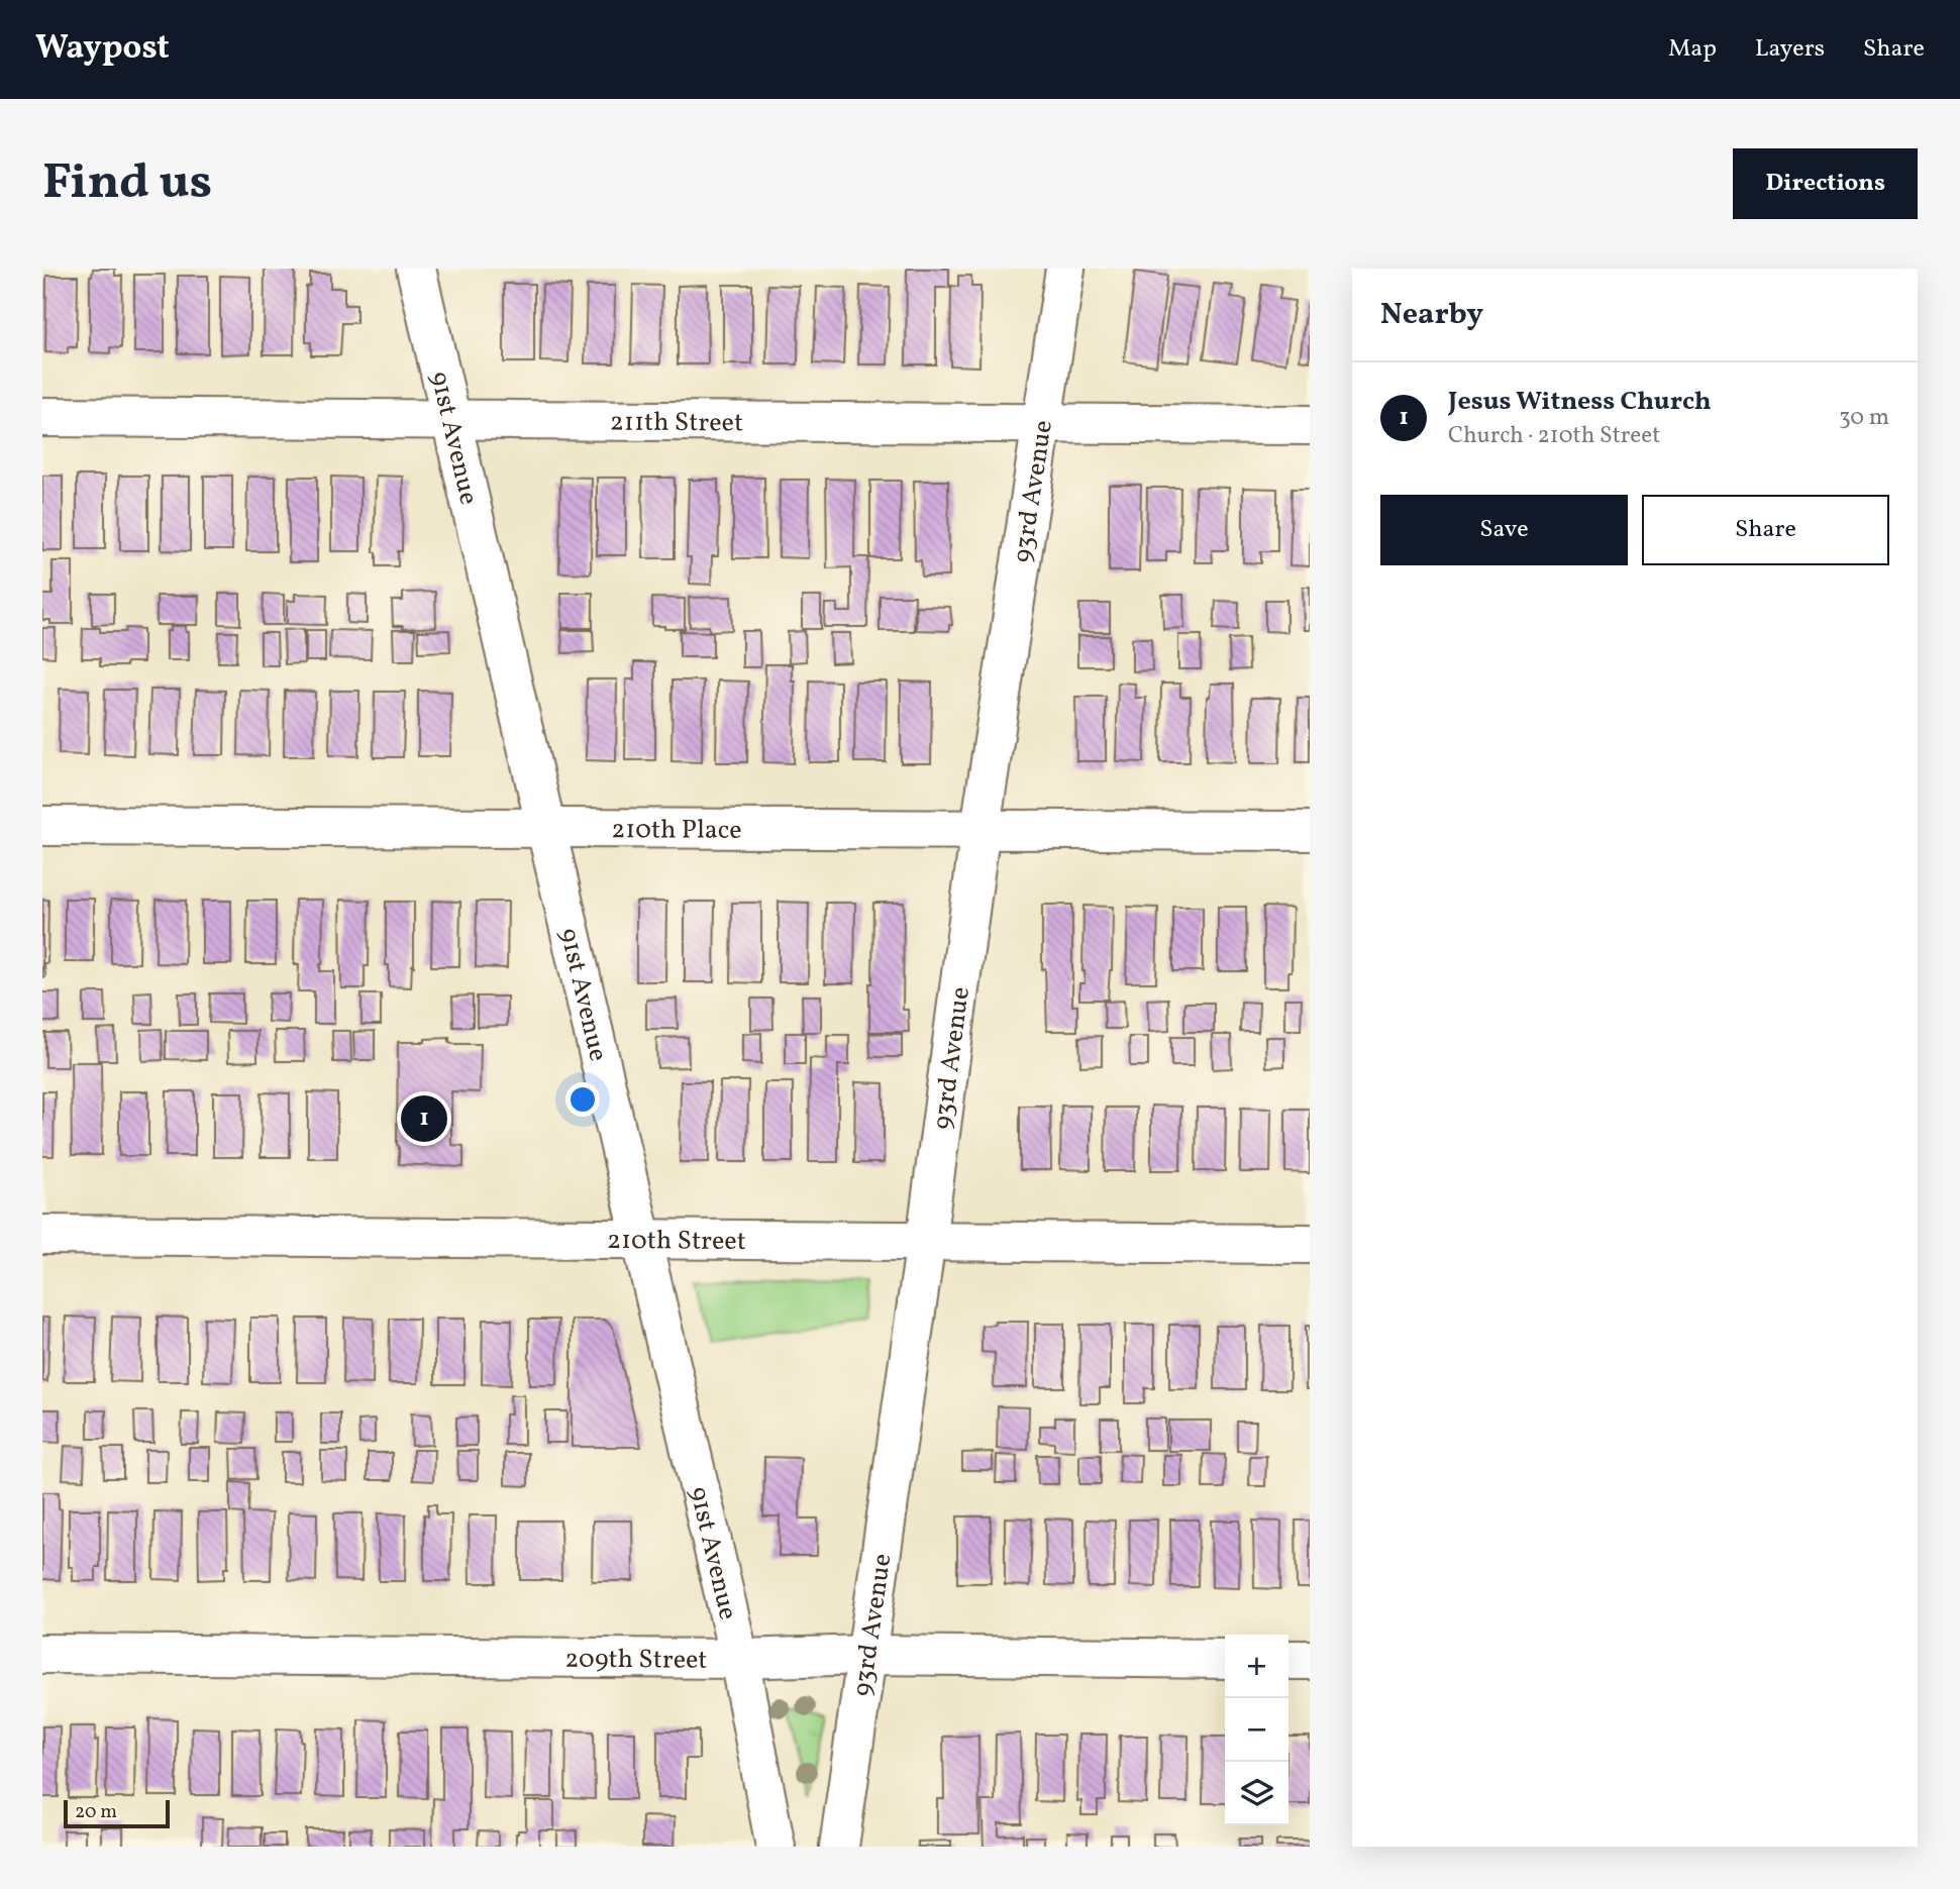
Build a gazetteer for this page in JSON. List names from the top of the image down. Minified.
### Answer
{"streets":{"street":["211th Street","91st Avenue","93rd Avenue","210th Place","210th Street","209th Street"]},"crossings":[["211th Street","91st Avenue"],["211th Street","93rd Avenue"],["91st Avenue","210th Place"],["91st Avenue","210th Street"],["91st Avenue","209th Street"],["93rd Avenue","210th Place"],["93rd Avenue","210th Street"],["93rd Avenue","209th Street"]],"scale_bar":"20 m","page":{"header":"Waypost","nav":["Map","Layers","Share"],"buttons":["Directions",["Save","Share"]],"title":"Find us","heading":"Nearby","list":[{"mark":"1","name":"Jesus Witness Church","note":"Church · 210th Street","value":"30 m"}],"pins":"1","map_buttons":["+","−"],"scale":"20 m"}}
